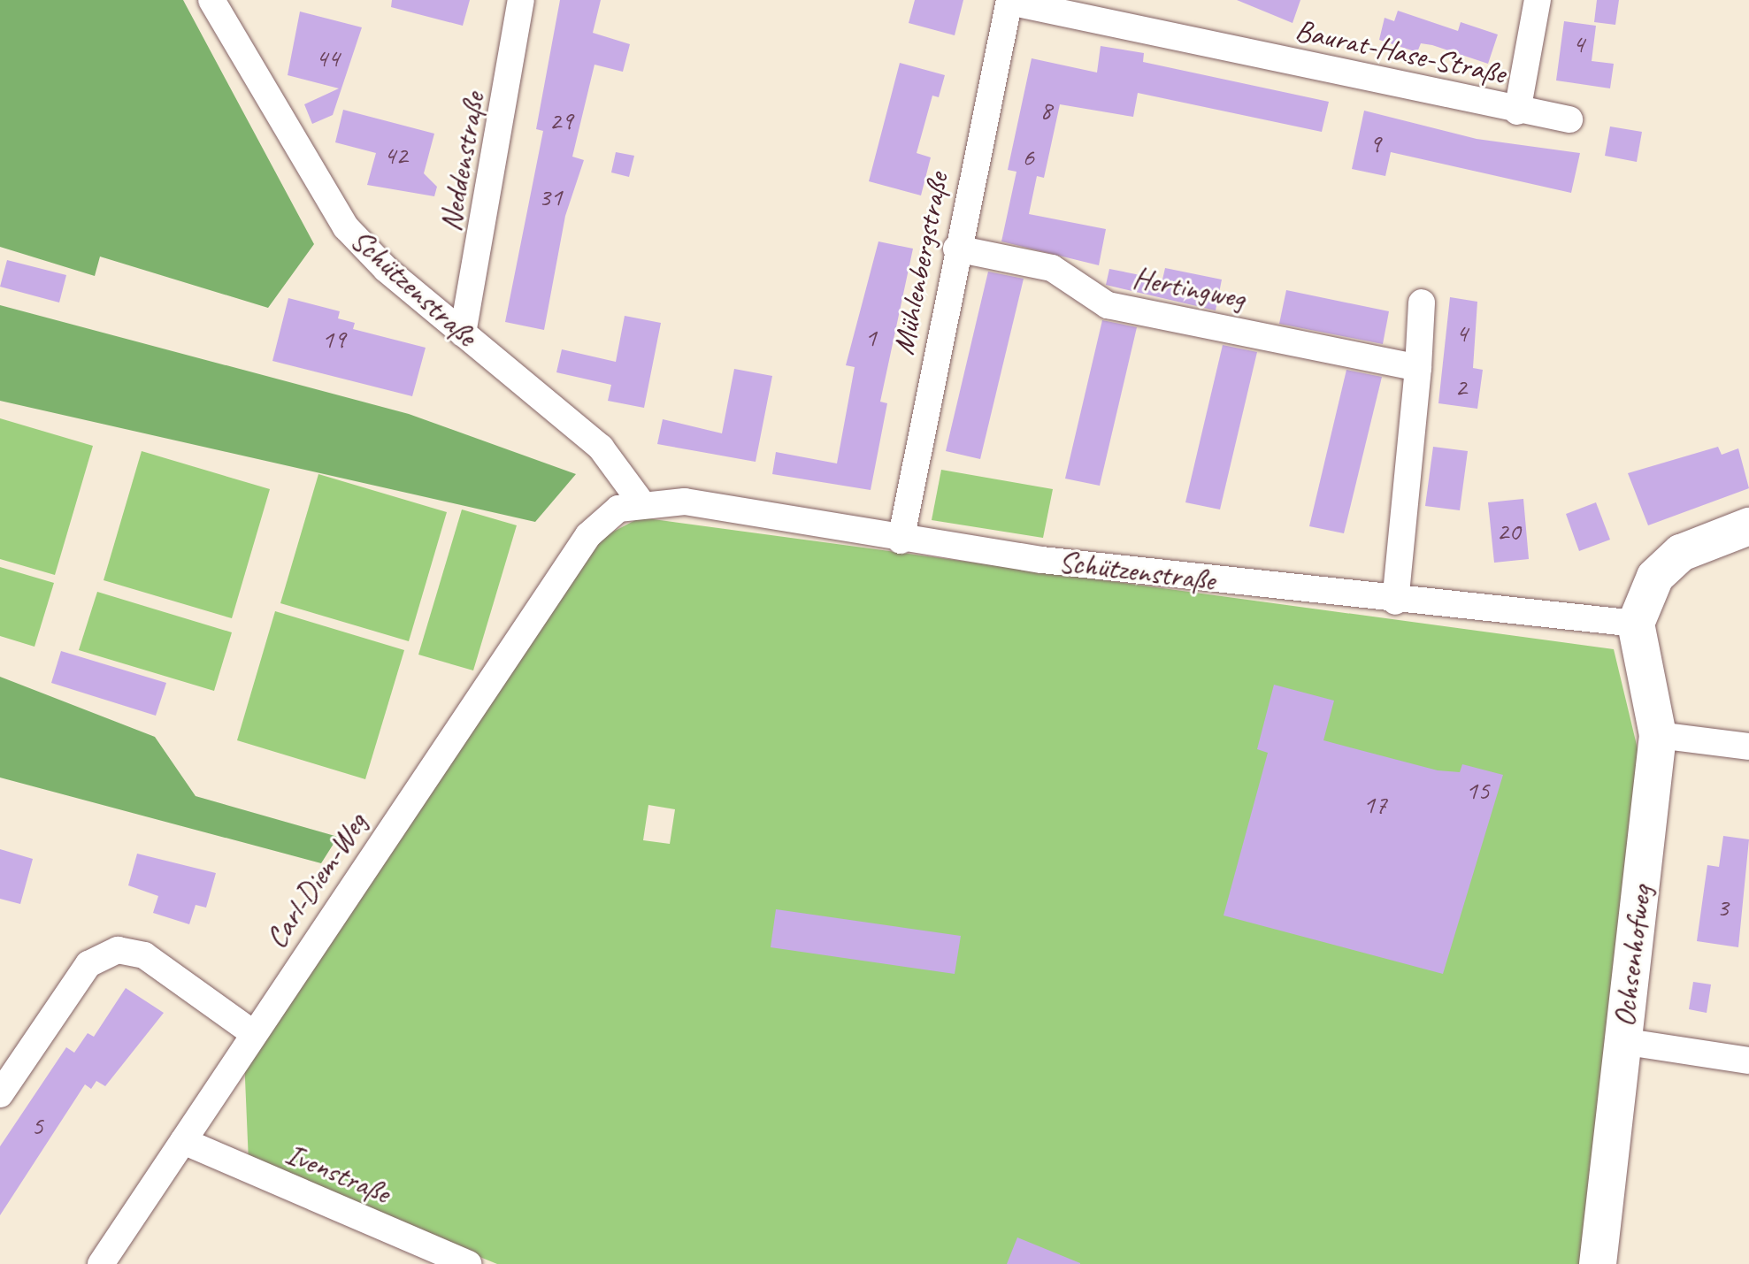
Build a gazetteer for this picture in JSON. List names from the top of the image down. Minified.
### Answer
{"streets":{"street":["Baurat-Hase-Straße","Neddenstraße","Mühlenbergstraße","Schützenstraße","Hertingweg","Carl-Diem-Weg","Ochsenhofweg","Ivenstraße"]},"crossings":[["Baurat-Hase-Straße","Mühlenbergstraße"],["Neddenstraße","Schützenstraße"],["Mühlenbergstraße","Schützenstraße"],["Mühlenbergstraße","Hertingweg"],["Schützenstraße","Carl-Diem-Weg"],["Schützenstraße","Ochsenhofweg"],["Carl-Diem-Weg","Ivenstraße"]],"house_numbers":["4","44","8","29","9","42","6","31","4","1","19","2","20","15","17","3","5"]}
